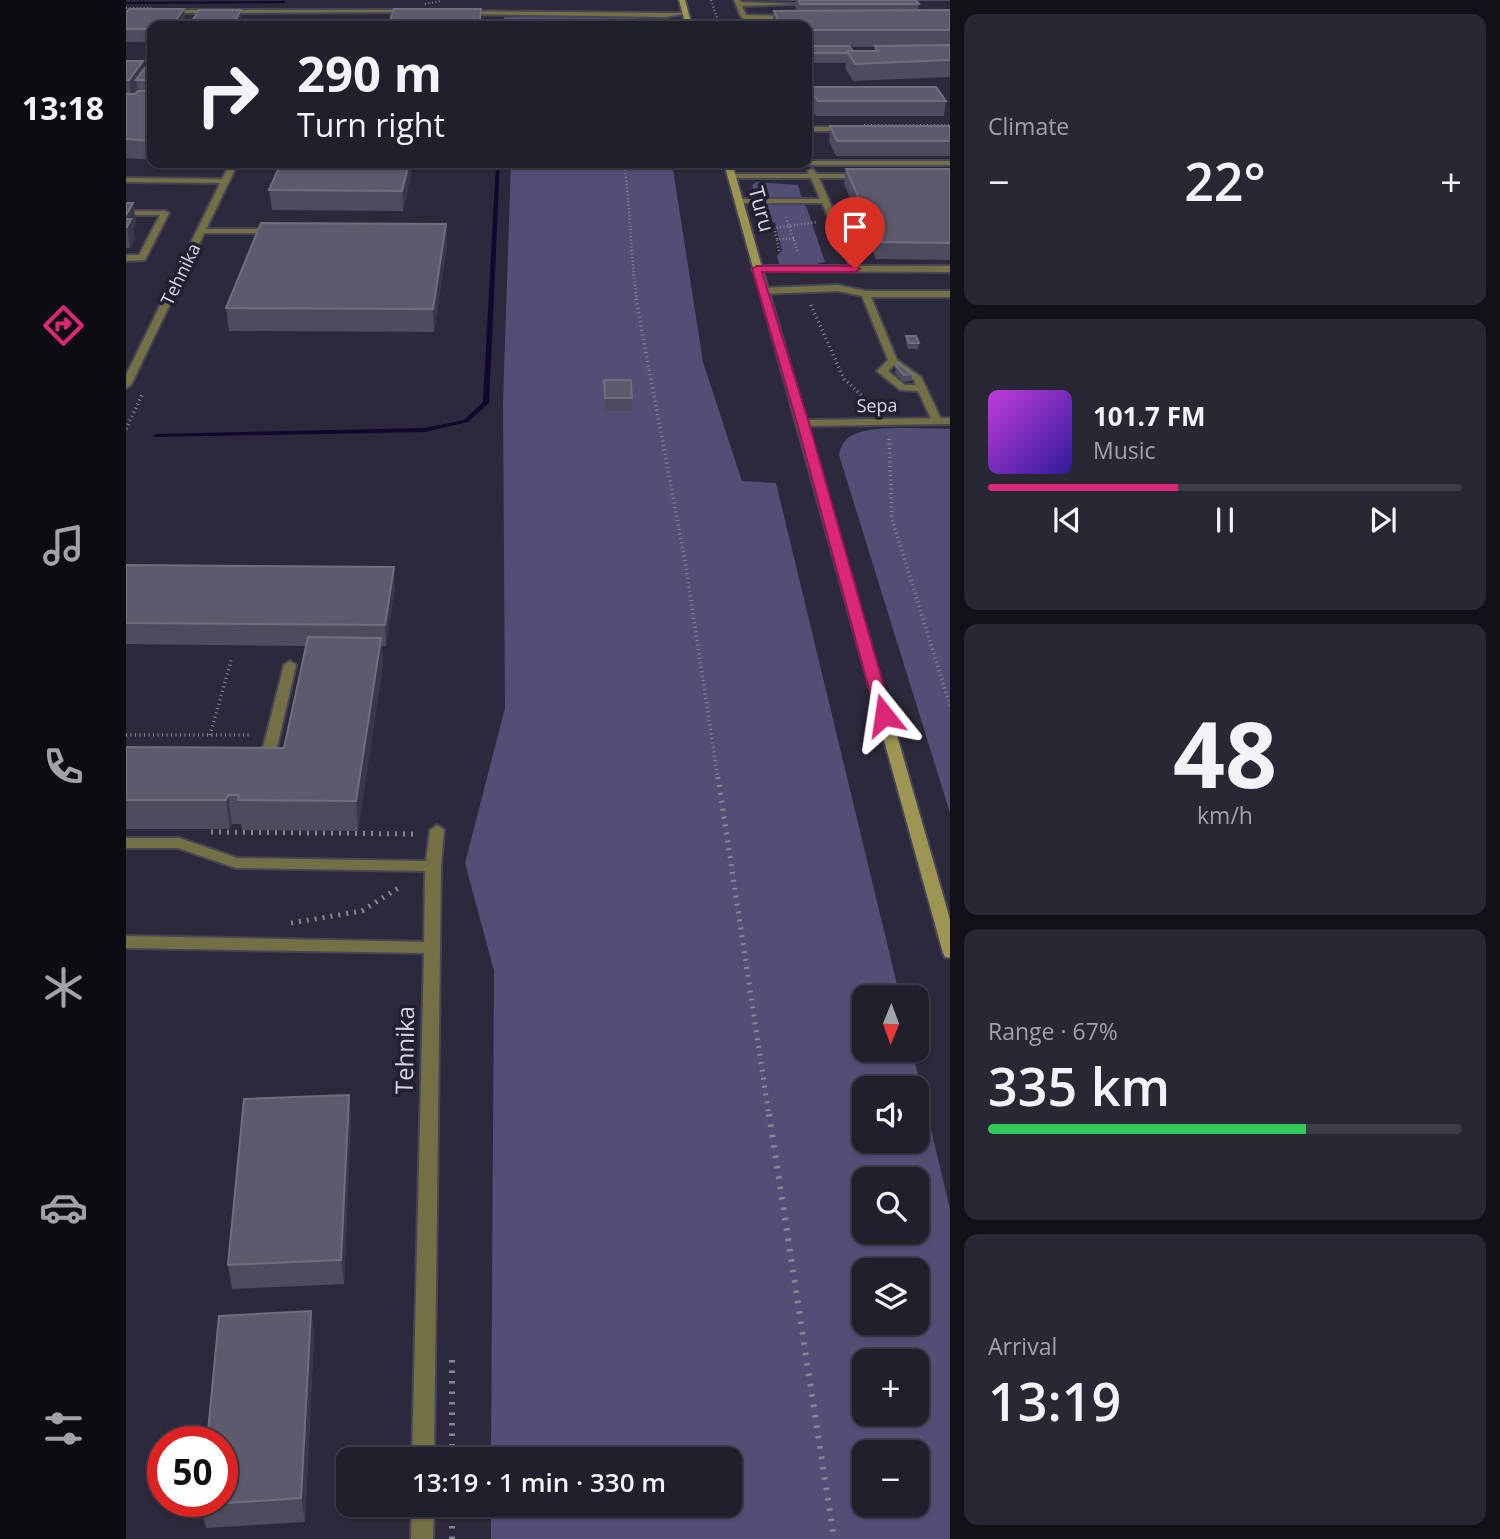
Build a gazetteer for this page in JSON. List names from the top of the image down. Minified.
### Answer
{"streets":{"main road":["Turu"],"street":["Tehnika","Sepa"]},"crossings":[["Turu","Sepa"]],"north":"bottom","page":{"tabs":"13:18","tile":["Climate",["48","km/h"],["Range · 67%","335 km"],["Arrival","13:19"]],"turn":["290 m","Turn right"],"heat":["−","22°","+"],"song":["101.7 FM","Music"],"map_buttons":["+","−"],"limit":"50","trip":"13:19 · 1 min · 330 m"}}
